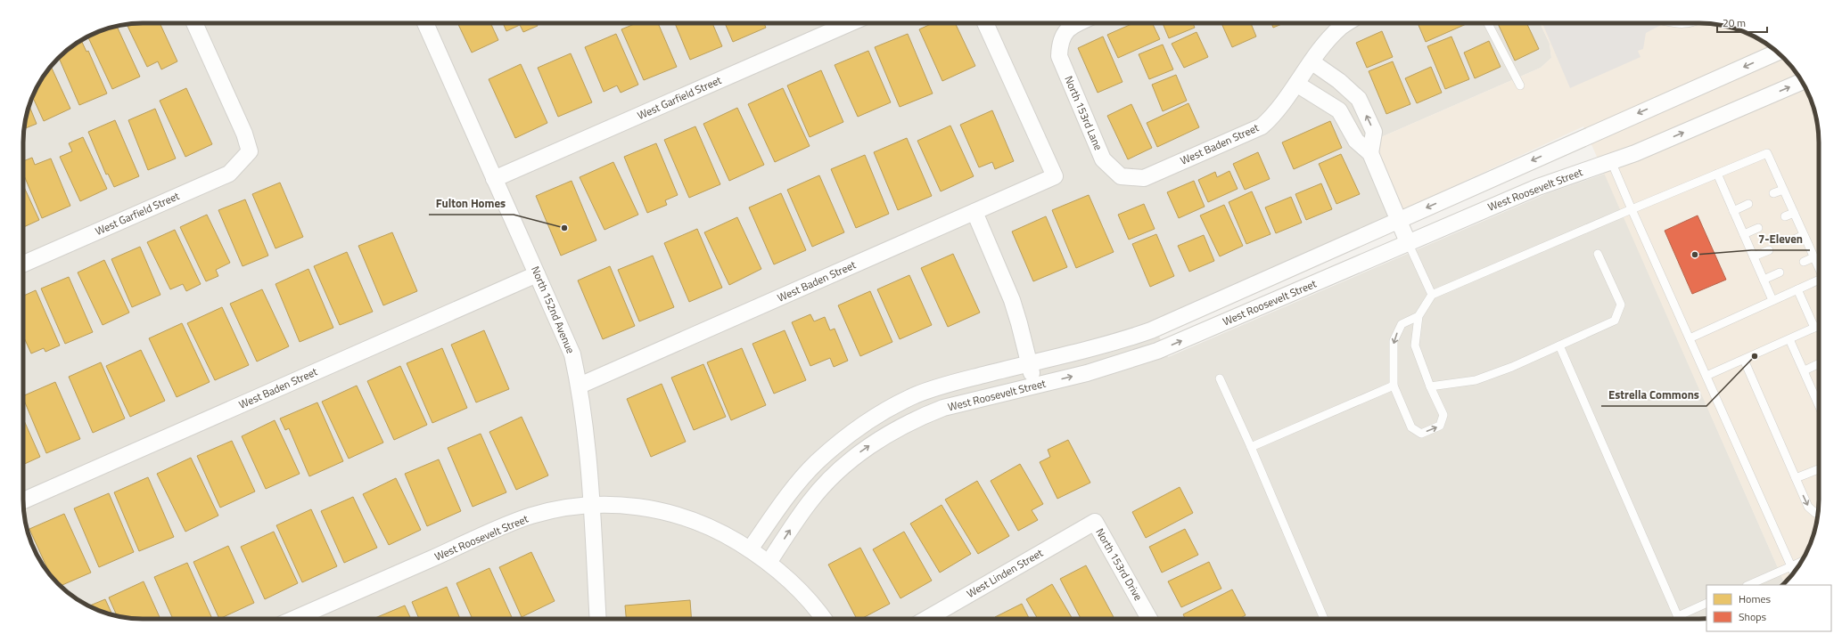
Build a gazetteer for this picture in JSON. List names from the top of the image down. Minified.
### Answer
{"streets":{"street":["West Garfield Street","North 153rd Lane","West Baden Street","West Roosevelt Street","North 152nd Avenue","North 153rd Drive","West Linden Street"]},"crossings":[["West Garfield Street","North 152nd Avenue"],["North 153rd Lane","West Baden Street"],["West Baden Street","North 152nd Avenue"],["West Roosevelt Street","North 152nd Avenue"],["North 153rd Drive","West Linden Street"]],"places":["Fulton Homes","7-Eleven","Estrella Commons"],"legend":["Homes","Shops"],"scale_bar":"20 m"}
